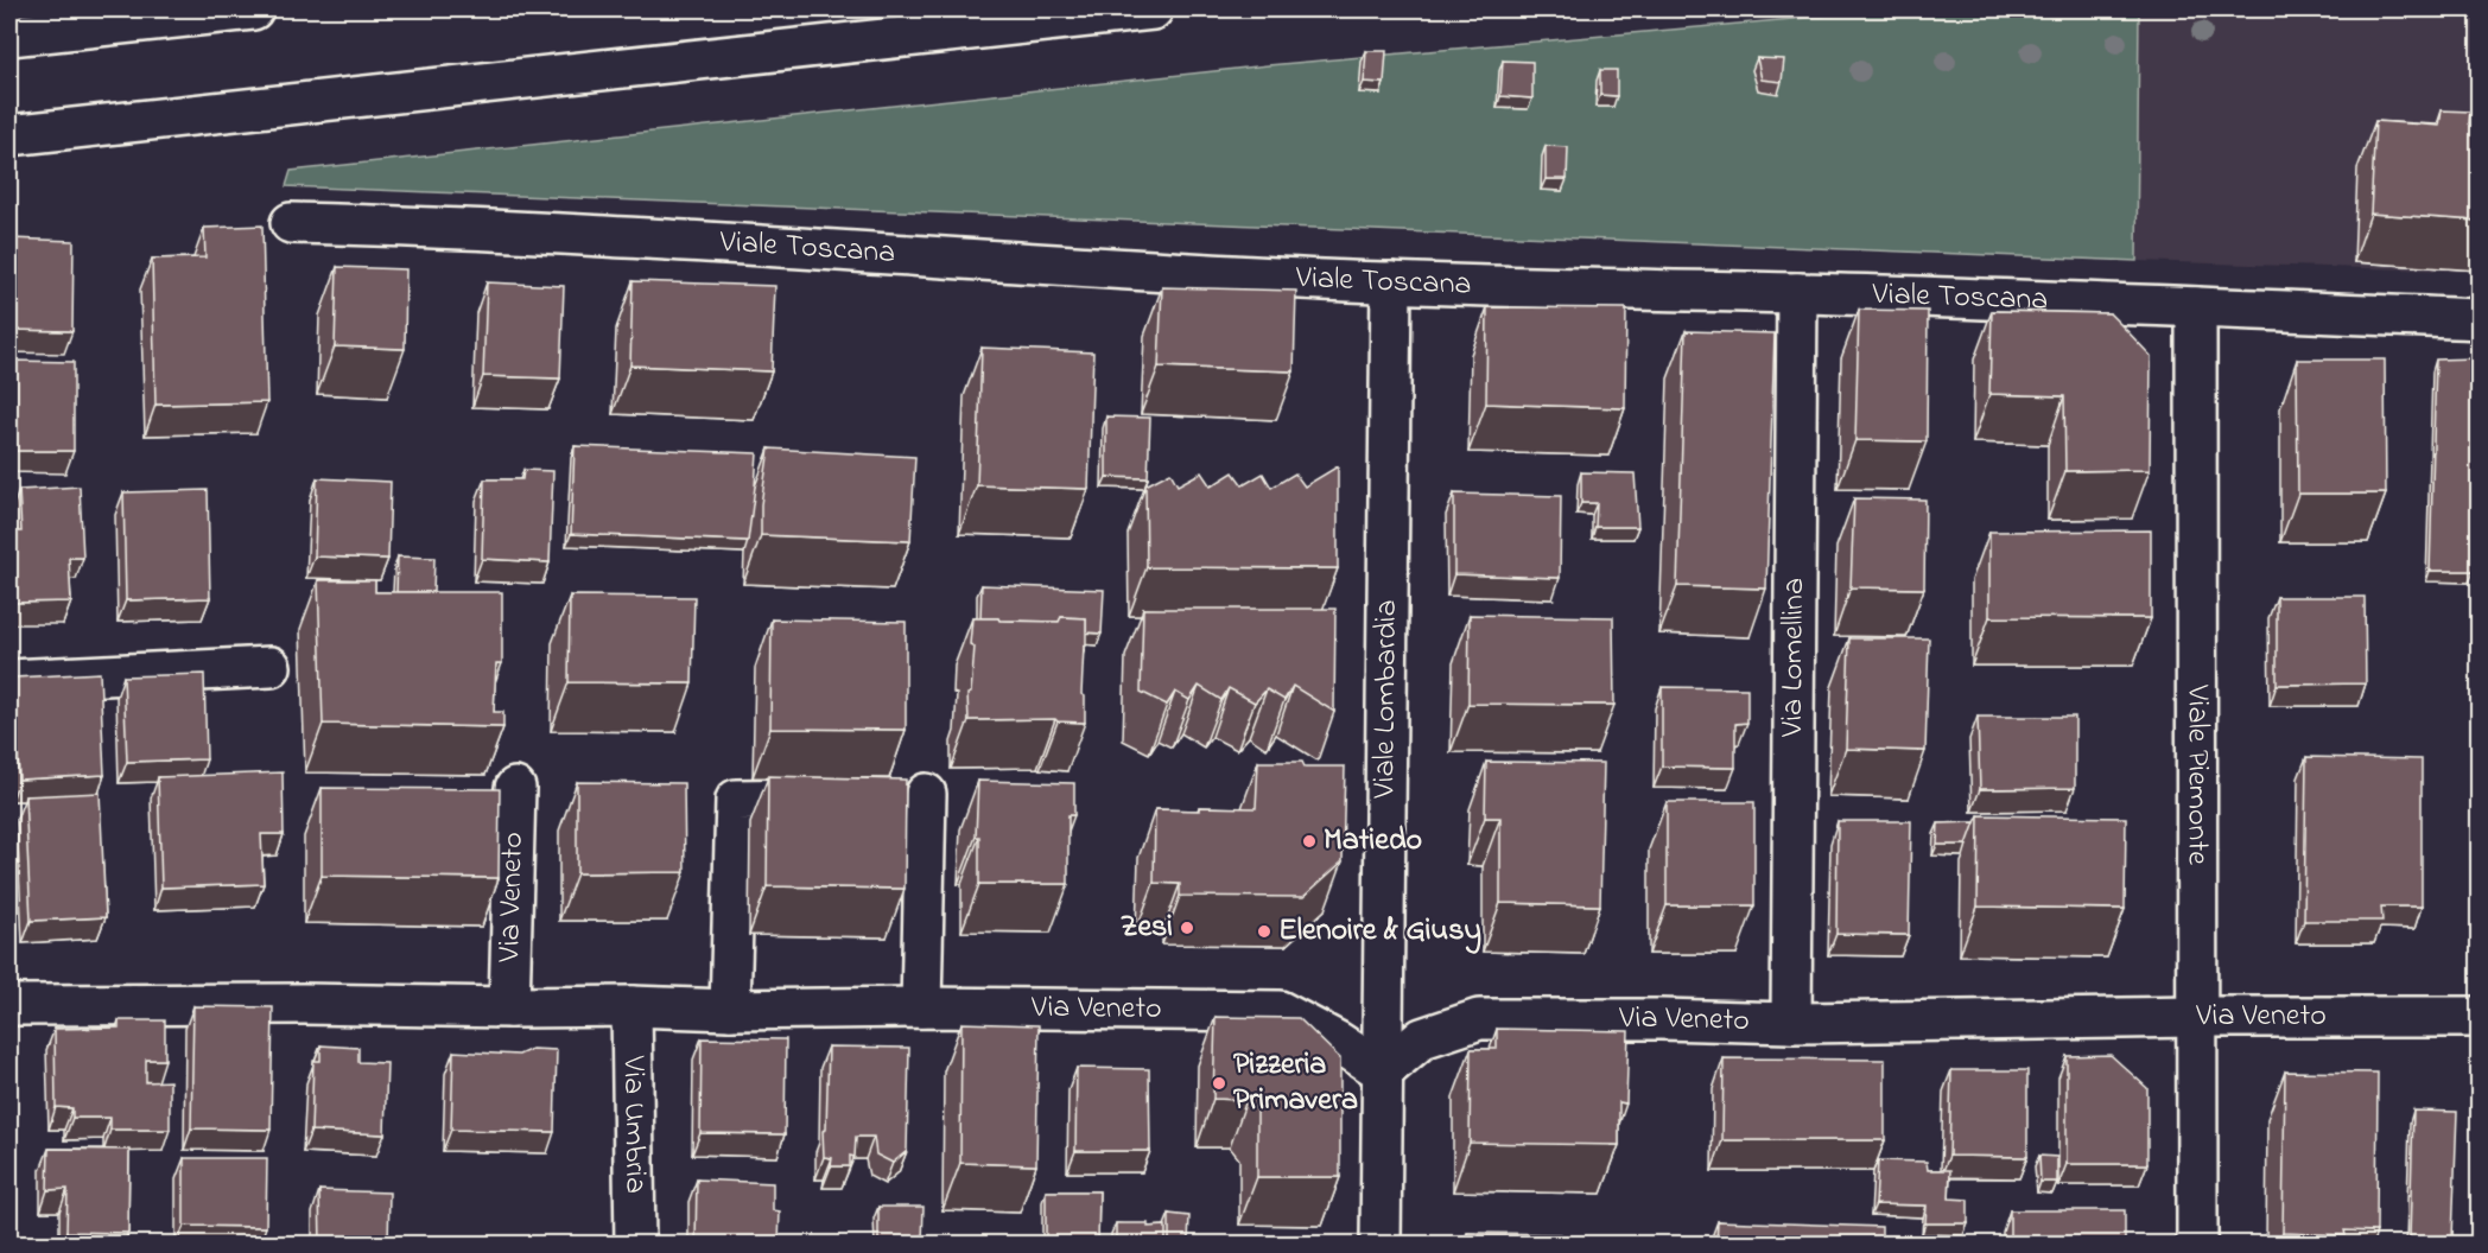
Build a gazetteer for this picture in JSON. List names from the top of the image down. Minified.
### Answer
{"streets":{"main road":["Viale Toscana","Via Lomellina","Viale Lombardia","Viale Piemonte","Via Veneto","Via Umbria"]},"crossings":[["Viale Toscana","Via Lomellina"],["Viale Toscana","Viale Lombardia"],["Viale Toscana","Viale Piemonte"],["Via Lomellina","Via Veneto"],["Viale Lombardia","Via Veneto"],["Viale Piemonte","Via Veneto"],["Via Veneto","Via Umbria"]],"places":["Matiedo","Zesi","Elenoire & Giusy","Pizzeria Primavera"]}
